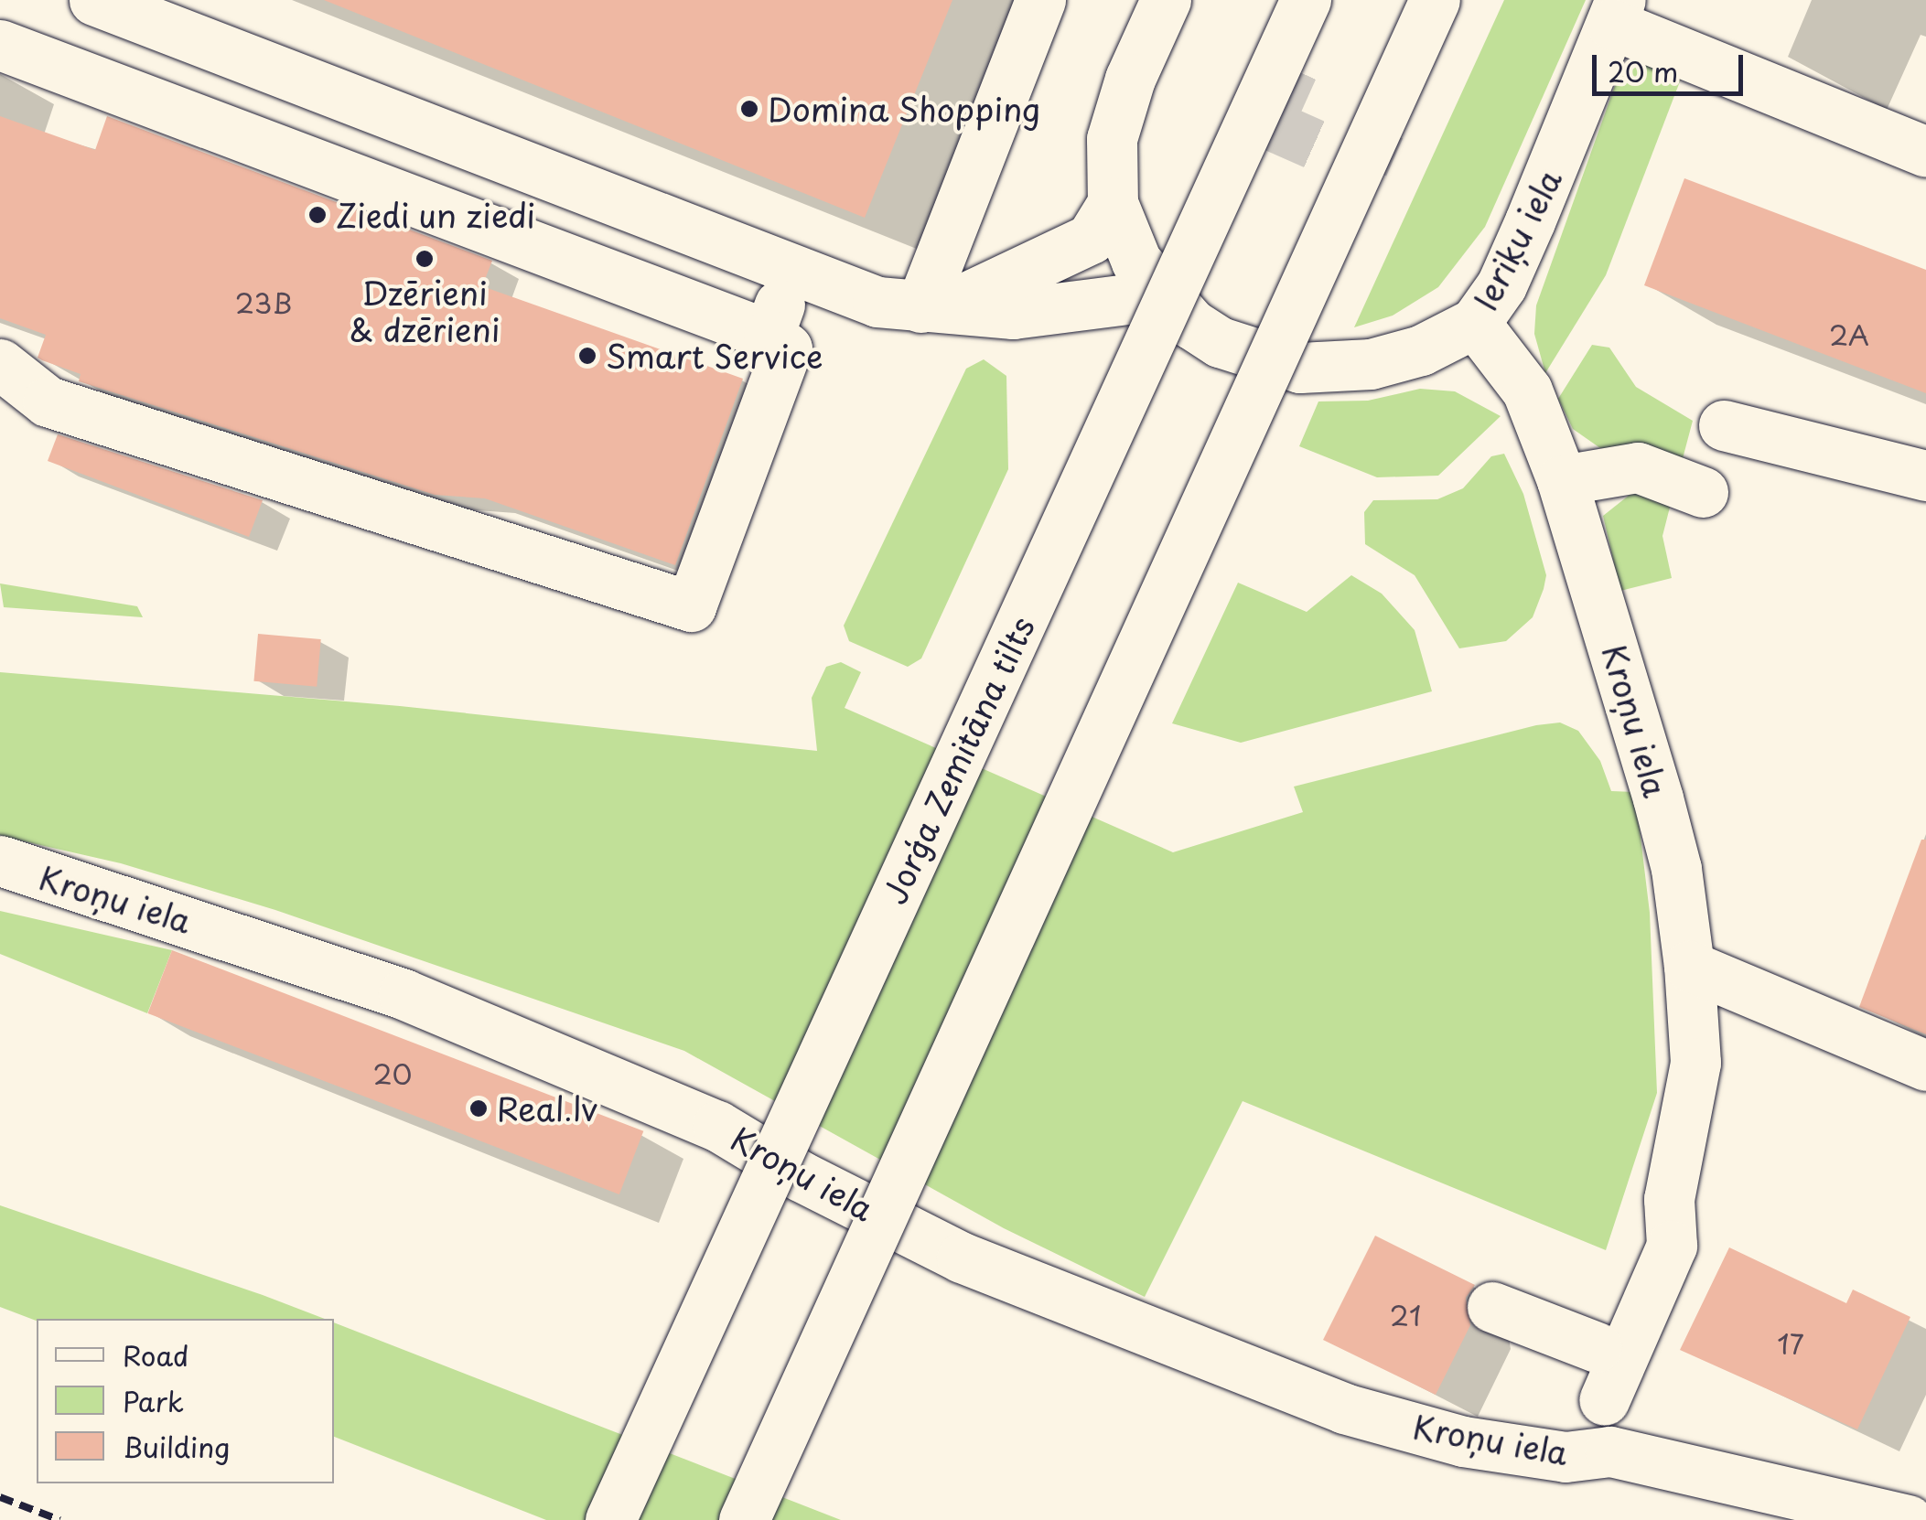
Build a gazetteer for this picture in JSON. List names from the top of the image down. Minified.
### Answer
{"streets":{"street":["Ieriķu iela","Kroņu iela","Jorģa Zemitāna tilts"]},"crossings":[["Ieriķu iela","Kroņu iela"]],"places":["Domina Shopping","Ziedi un ziedi","Dzērieni & dzērieni","Smart Service","Real.lv"],"house_numbers":["23B","2A","20","21","17"],"legend":["Road","Park","Building"],"scale_bar":"20 m"}
